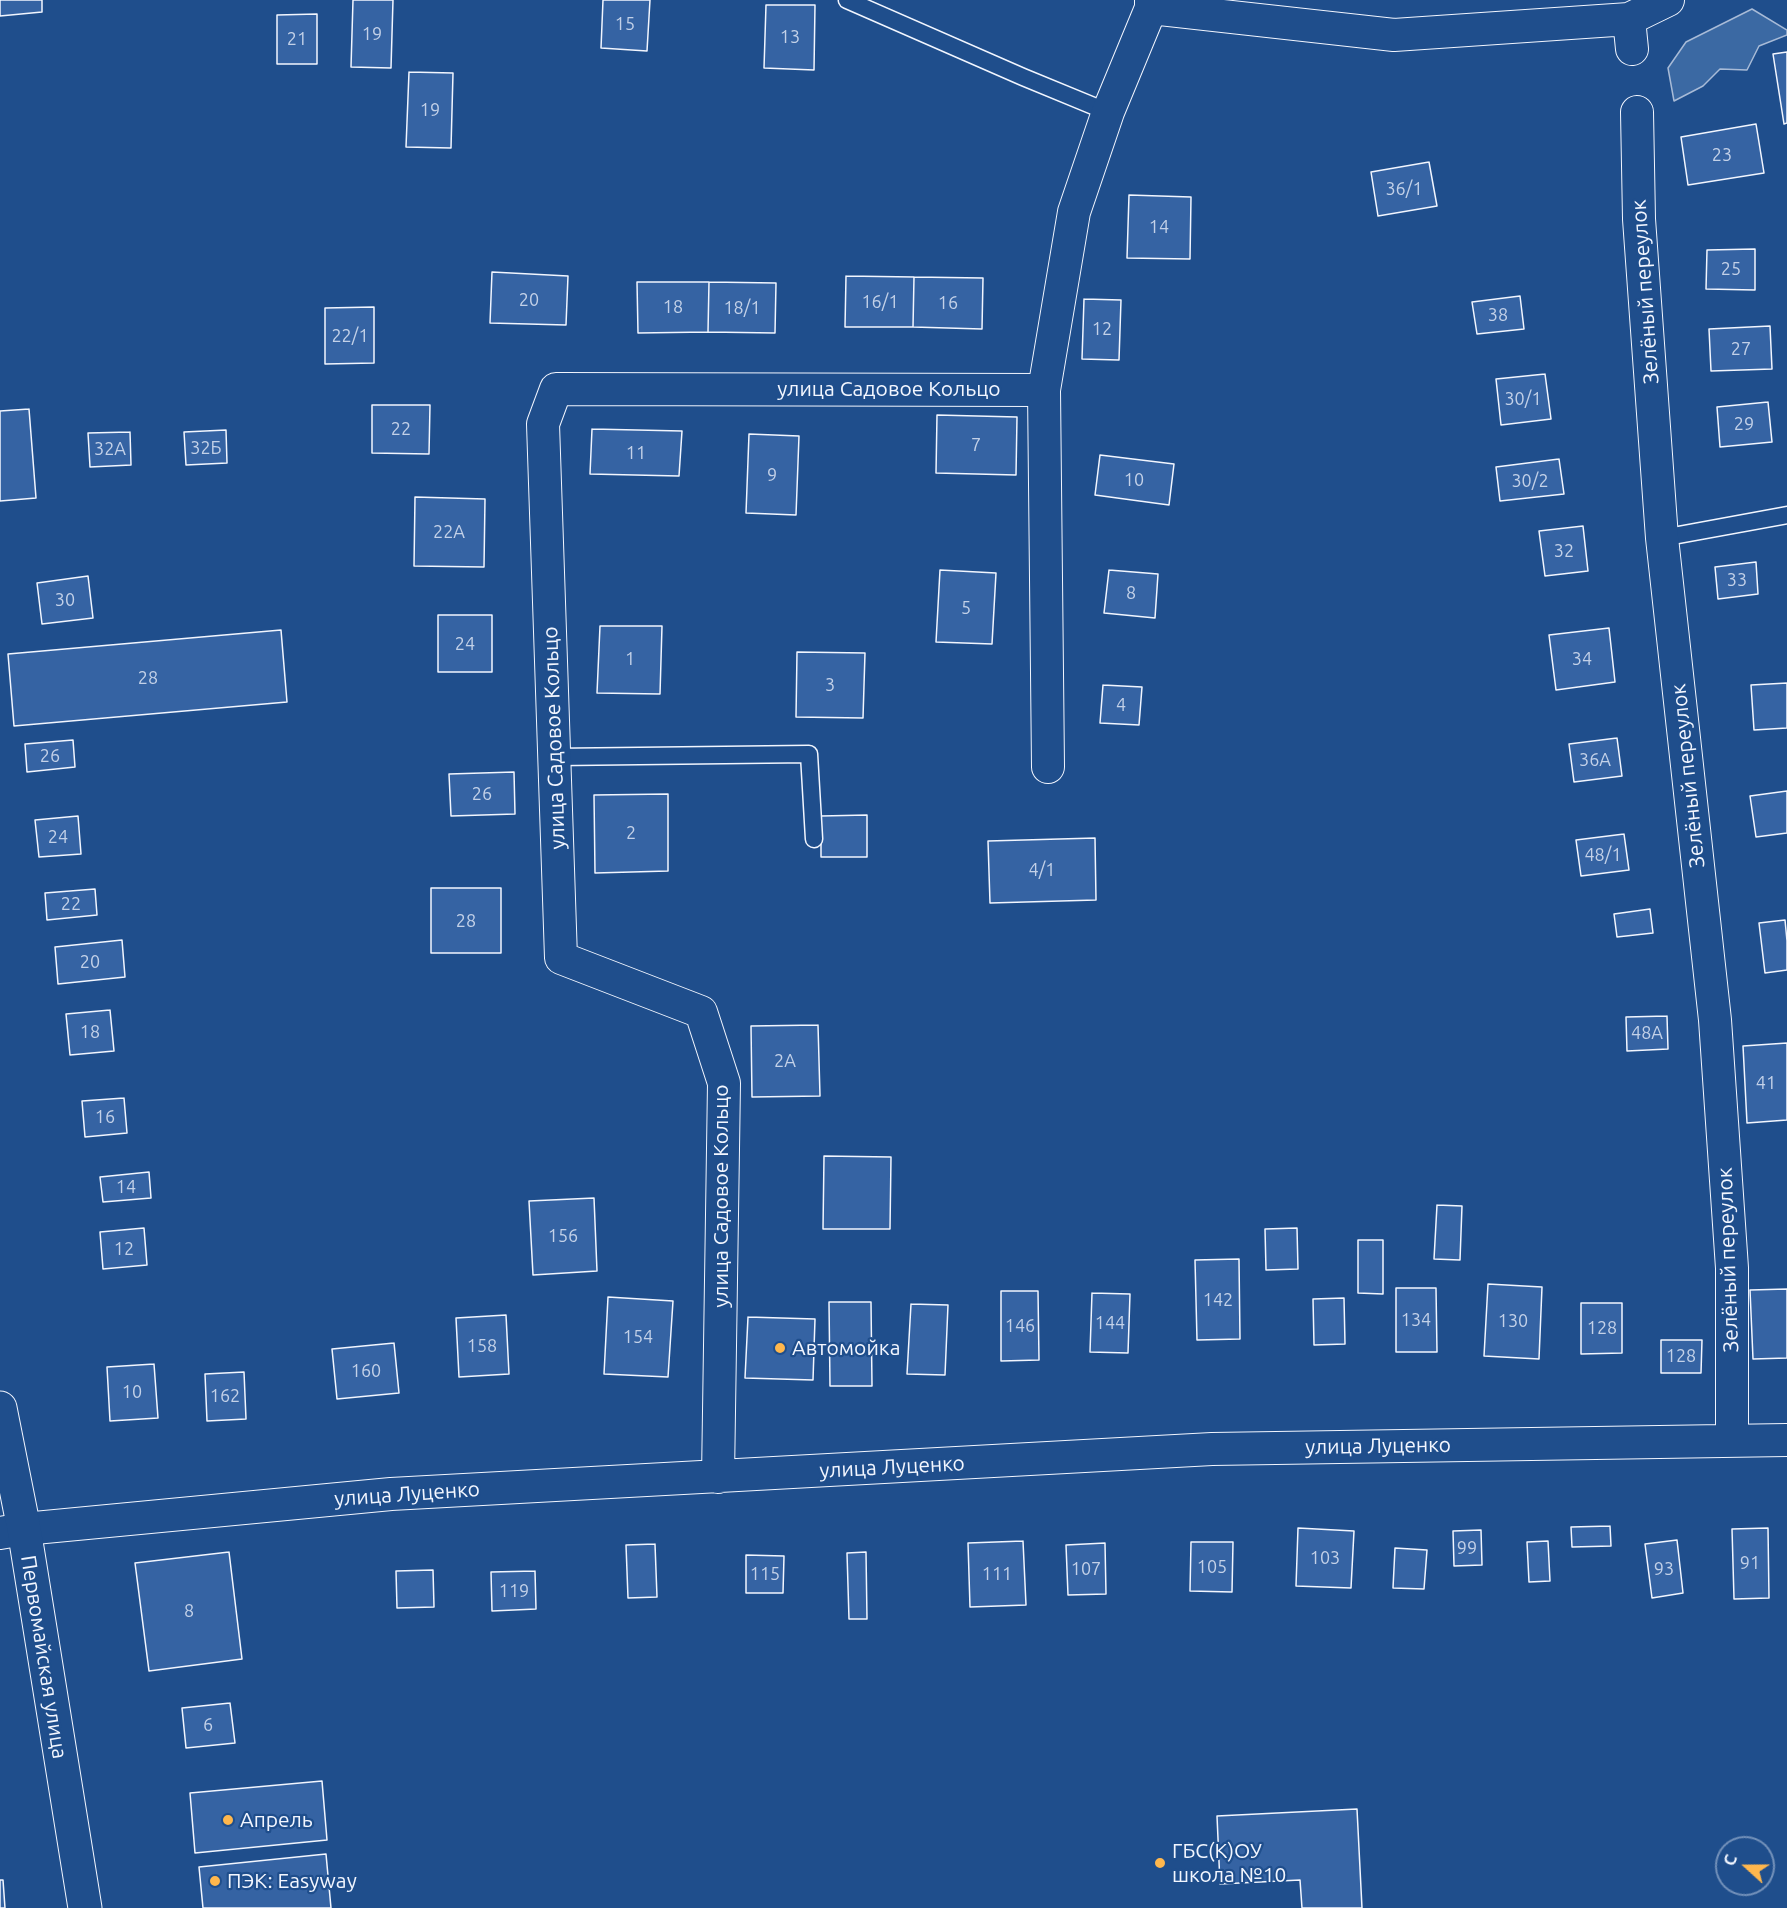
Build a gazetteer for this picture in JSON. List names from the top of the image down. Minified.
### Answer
{"streets":{"main road":["Первомайская улица"],"street":["Зелёный переулок","улица Садовое Кольцо","улица Луценко"]},"crossings":[["Зелёный переулок","улица Луценко"],["улица Садовое Кольцо","улица Луценко"],["улица Луценко","Первомайская улица"]],"places":["Автомойка","Апрель","ГБС(К)ОУ школа №10","ПЭК: Easyway"],"house_numbers":["15","19","13","21","19","23","36/1","14","25","20","16/1","16","18","18/1","38","12","22/1","27","30/1","29","22","7","32Б","32А","11","9","10","30/2","22А","32","33","8","30","5","24","1","34","28","3","4","26","36А","26","2","24","48/1","4/1","22","28","20","18","48А","2А","41","16","14","156","12","142","134","130","144","146","128","154","158","128","160","10","162","99","103","91","105","107","93","115","111","119","8","6"],"north":"left"}
